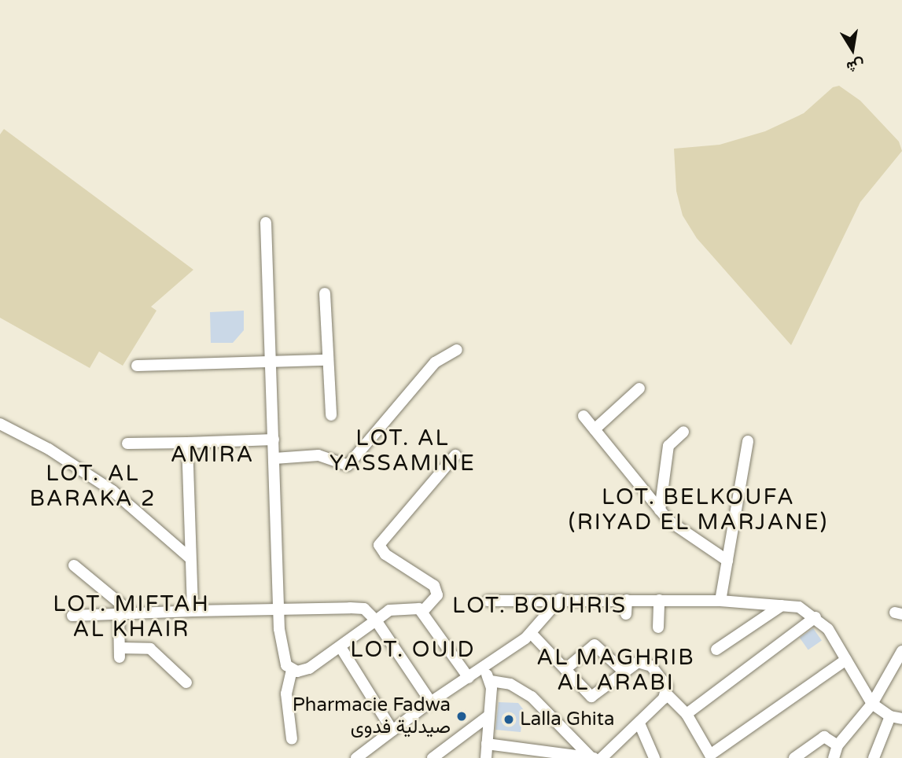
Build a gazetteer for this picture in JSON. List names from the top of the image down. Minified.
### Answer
{"districts":["LOT. AL YASSAMINE","AMIRA","LOT. AL BARAKA 2","LOT. BELKOUFA (RIYAD EL MARJANE)","LOT. MIFTAH AL KHAIR","LOT. BOUHRIS","LOT. OUID","AL MAGHRIB AL ARABI"],"places":["Pharmacie Fadwa صيدلية فدوى","Lalla Ghita"],"north":"bottom"}
